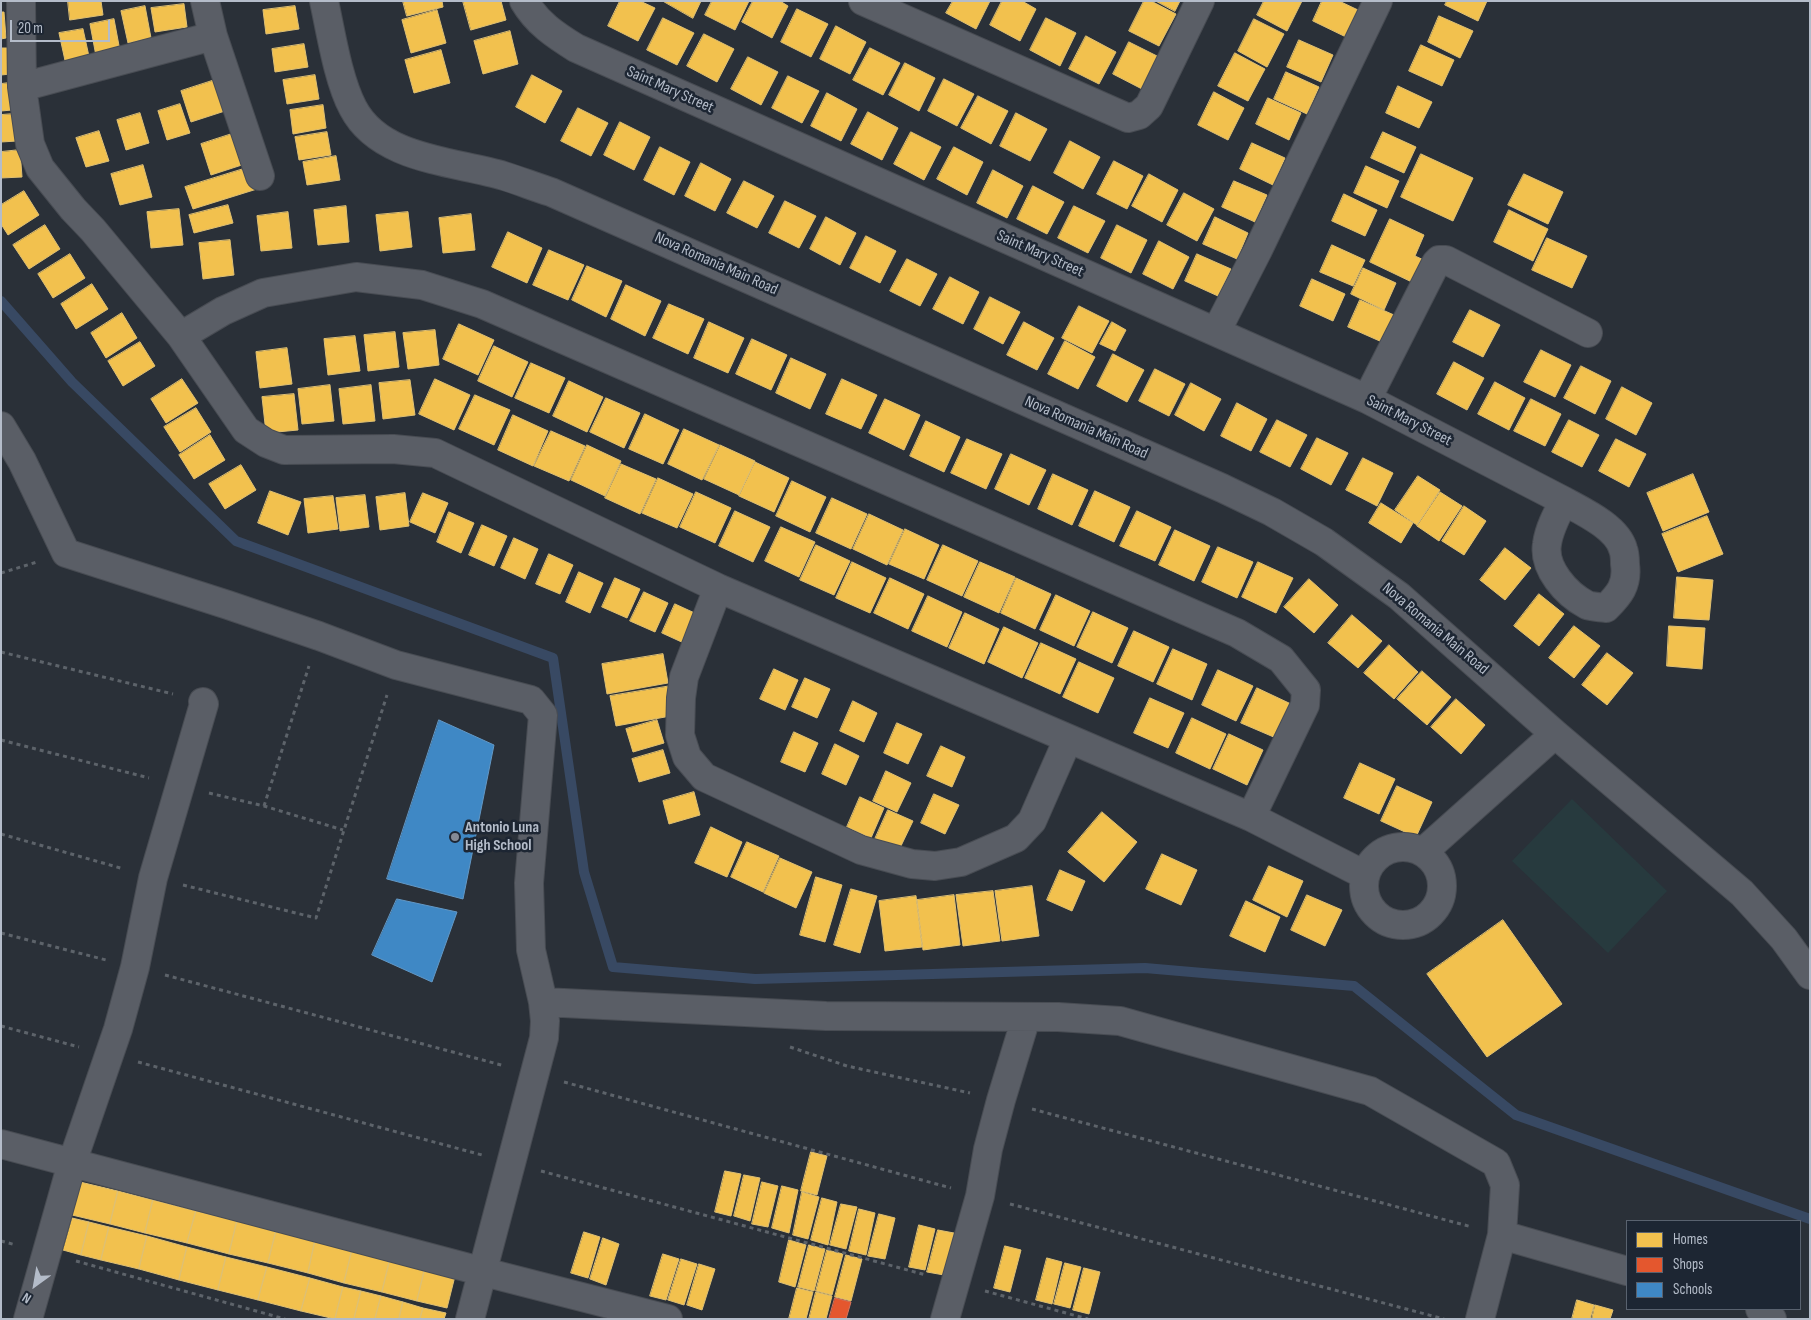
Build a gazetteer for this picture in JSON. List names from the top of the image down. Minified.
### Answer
{"streets":{"street":["Saint Mary Street","Nova Romania Main Road"]},"places":["Antonio Luna High School"],"legend":["Homes","Shops","Schools"],"scale_bar":"20 m","north":"bottom left"}
